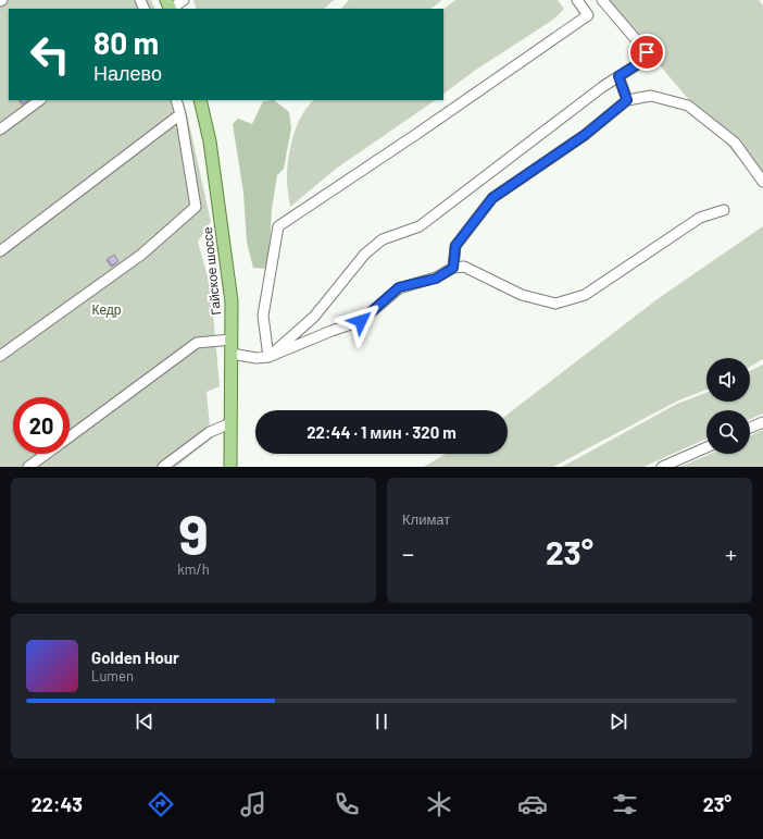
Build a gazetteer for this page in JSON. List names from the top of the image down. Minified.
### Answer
{"streets":{"main road":["Гайское шоссе"]},"parks":["Кедр"],"page":{"turn":["80 m","Налево"],"limit":"20","trip":"22:44 · 1 мин · 320 m","tile":[["9","km/h"],"Климат"],"heat":["−","23°","+"],"song":["Golden Hour","Lumen"],"tabs":["22:43","23°"]}}
